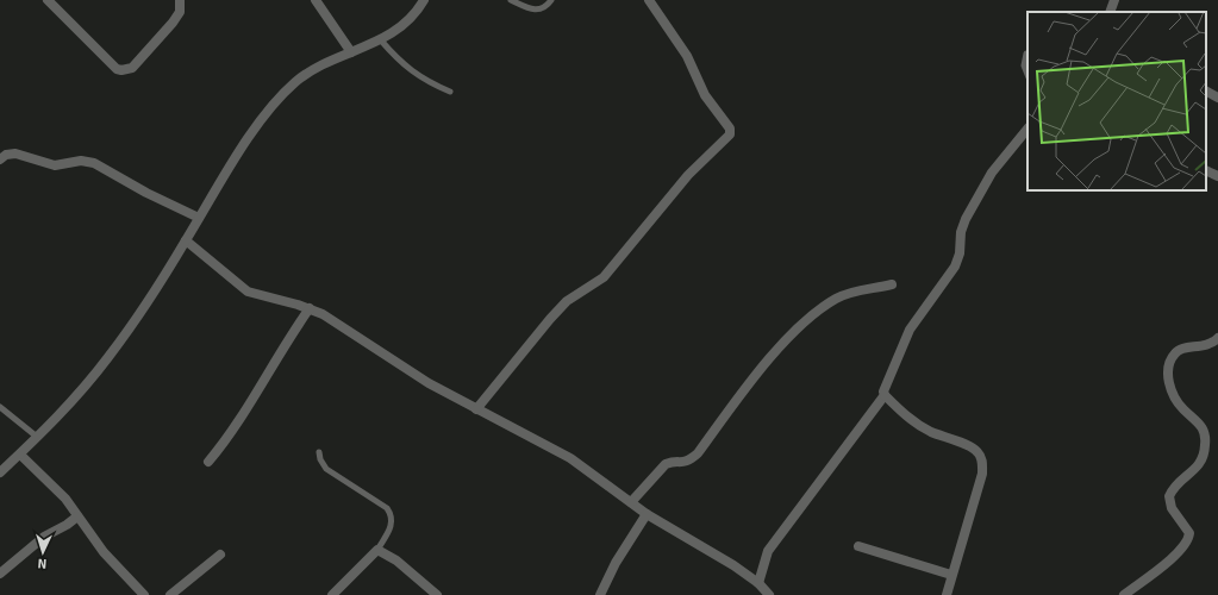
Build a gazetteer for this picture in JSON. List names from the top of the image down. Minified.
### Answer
{"north":"bottom"}
